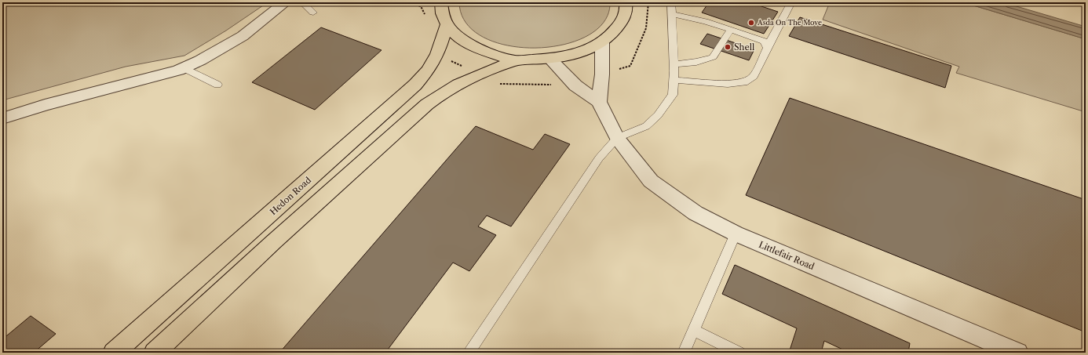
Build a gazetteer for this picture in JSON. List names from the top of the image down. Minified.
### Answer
{"streets":{"highway":["Hedon Road"],"street":["Littlefair Road"]},"places":["Asda On The Move","Shell"]}
